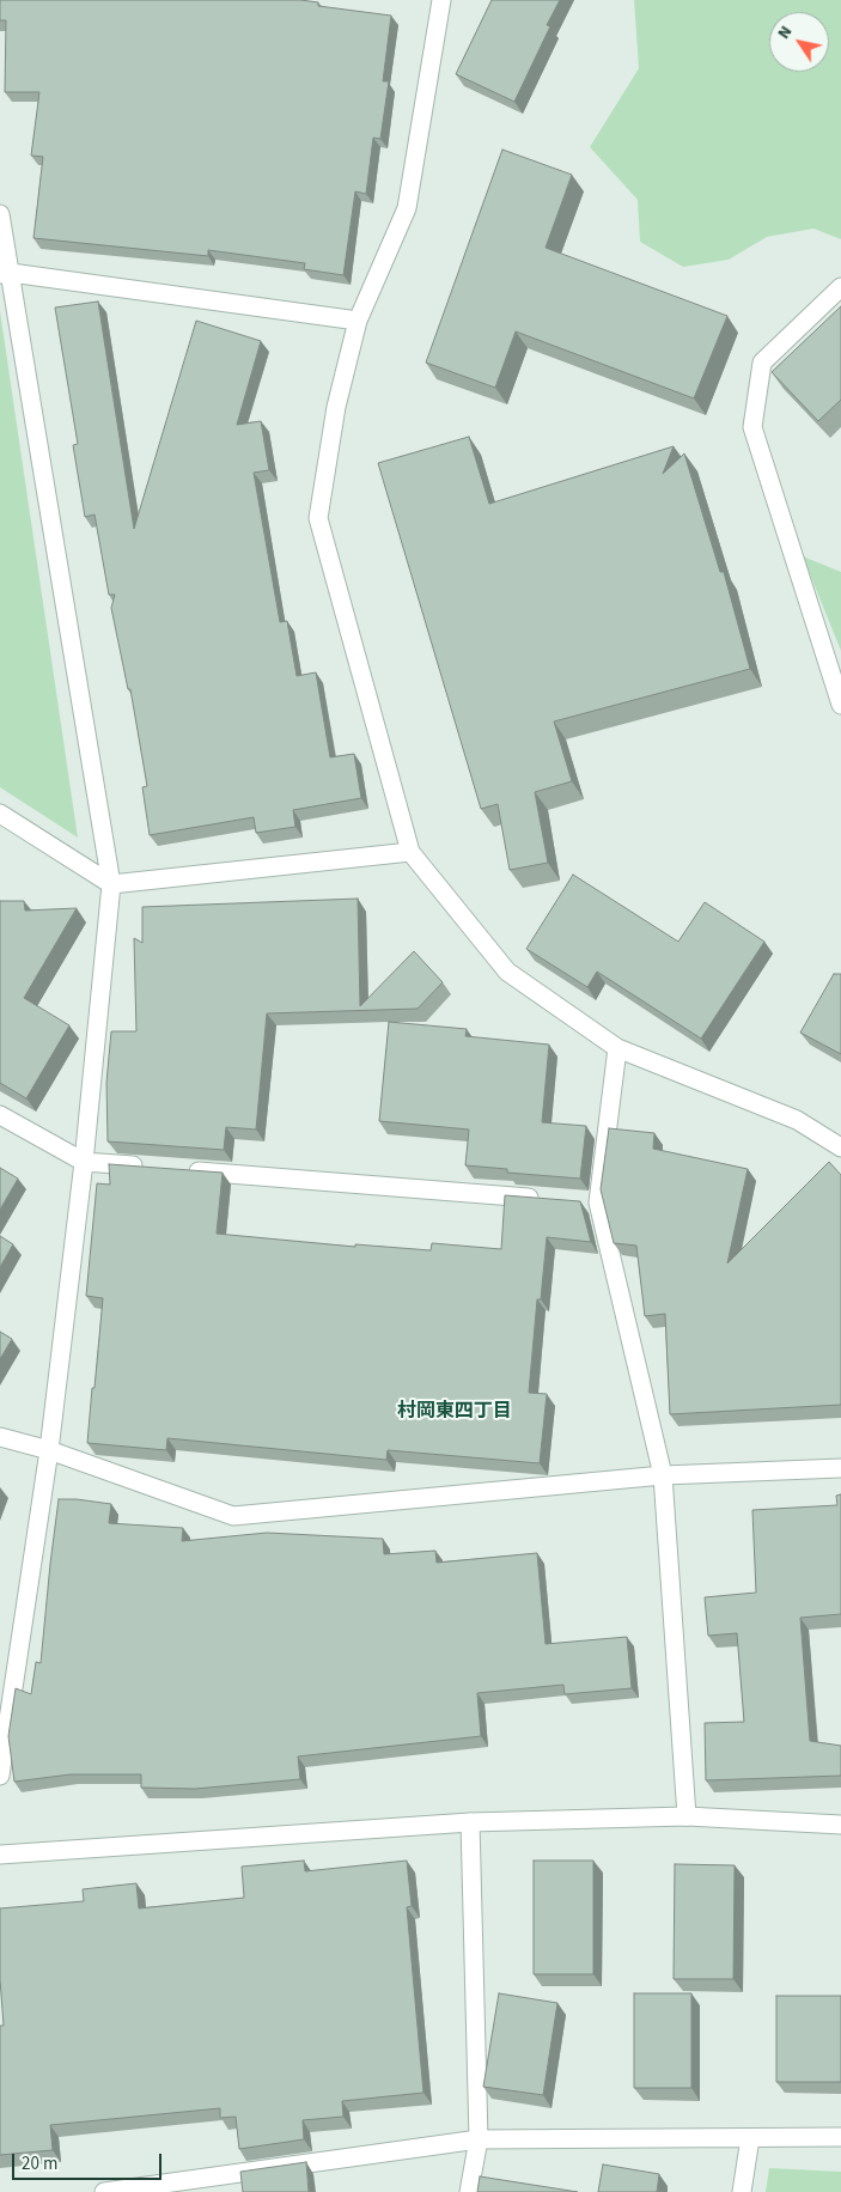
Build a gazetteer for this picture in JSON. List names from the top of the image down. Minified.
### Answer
{"districts":["村岡東四丁目"],"scale_bar":"20 m","north":"top left"}
